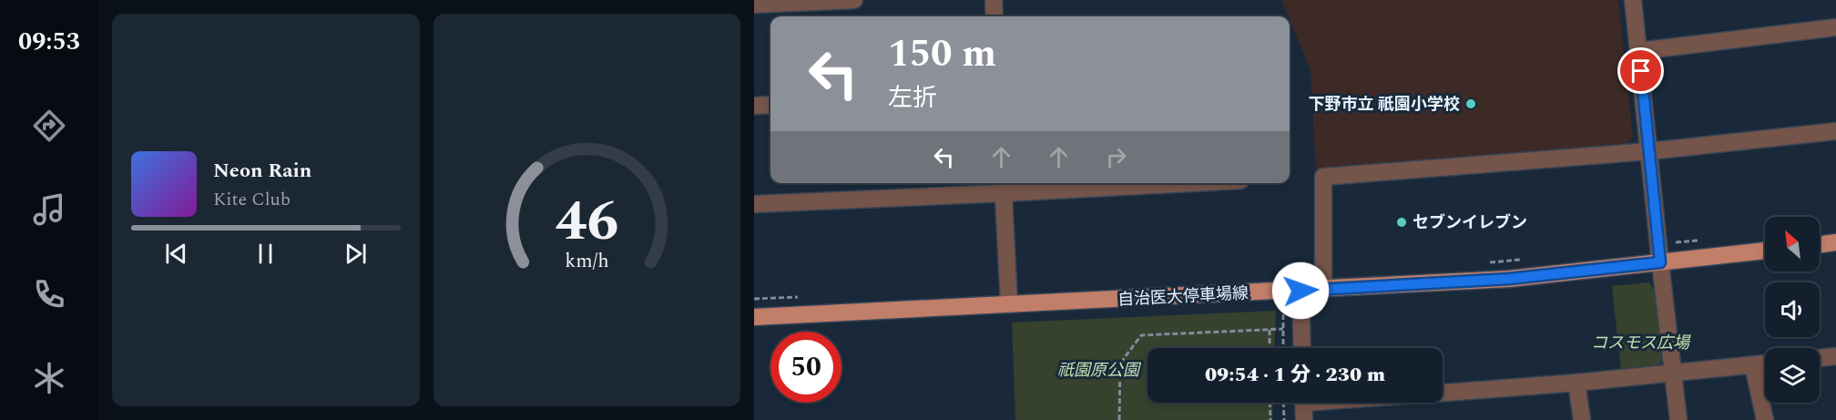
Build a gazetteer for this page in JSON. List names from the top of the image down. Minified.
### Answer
{"streets":{"main road":["自治医大停車場線"]},"parks":["コスモス広場","祇園原公園"],"places":["下野市立 祇園小学校","セブンイレブン"],"north":"top left","page":{"tabs":"09:53","turn":["150 m","左折"],"song":["Neon Rain","Kite Club"],"limit":"50","trip":"09:54 · 1 分 · 230 m","gauge":["46","km/h"]}}
